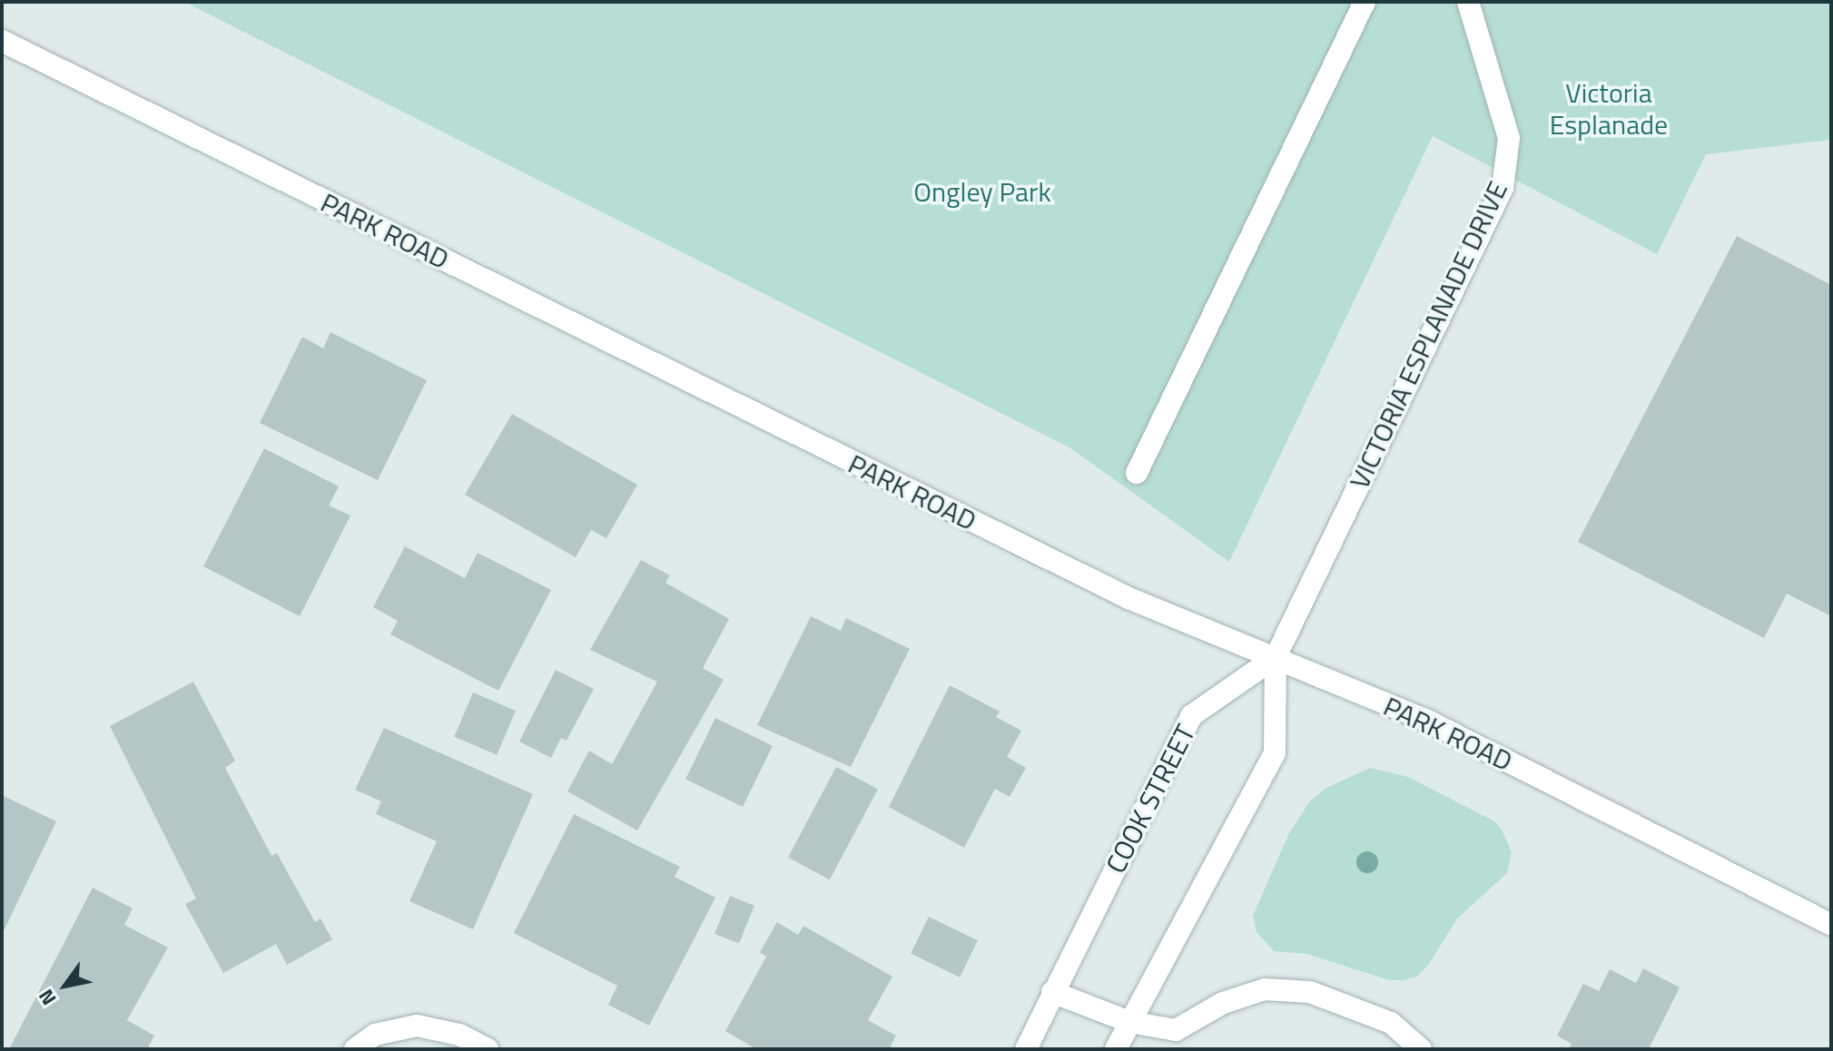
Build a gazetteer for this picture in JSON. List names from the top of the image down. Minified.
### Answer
{"streets":{"street":["PARK ROAD","VICTORIA ESPLANADE DRIVE","COOK STREET"]},"crossings":[["PARK ROAD","VICTORIA ESPLANADE DRIVE"],["PARK ROAD","COOK STREET"],["VICTORIA ESPLANADE DRIVE","COOK STREET"]],"parks":["Victoria Esplanade","Ongley Park"],"north":"bottom left"}
